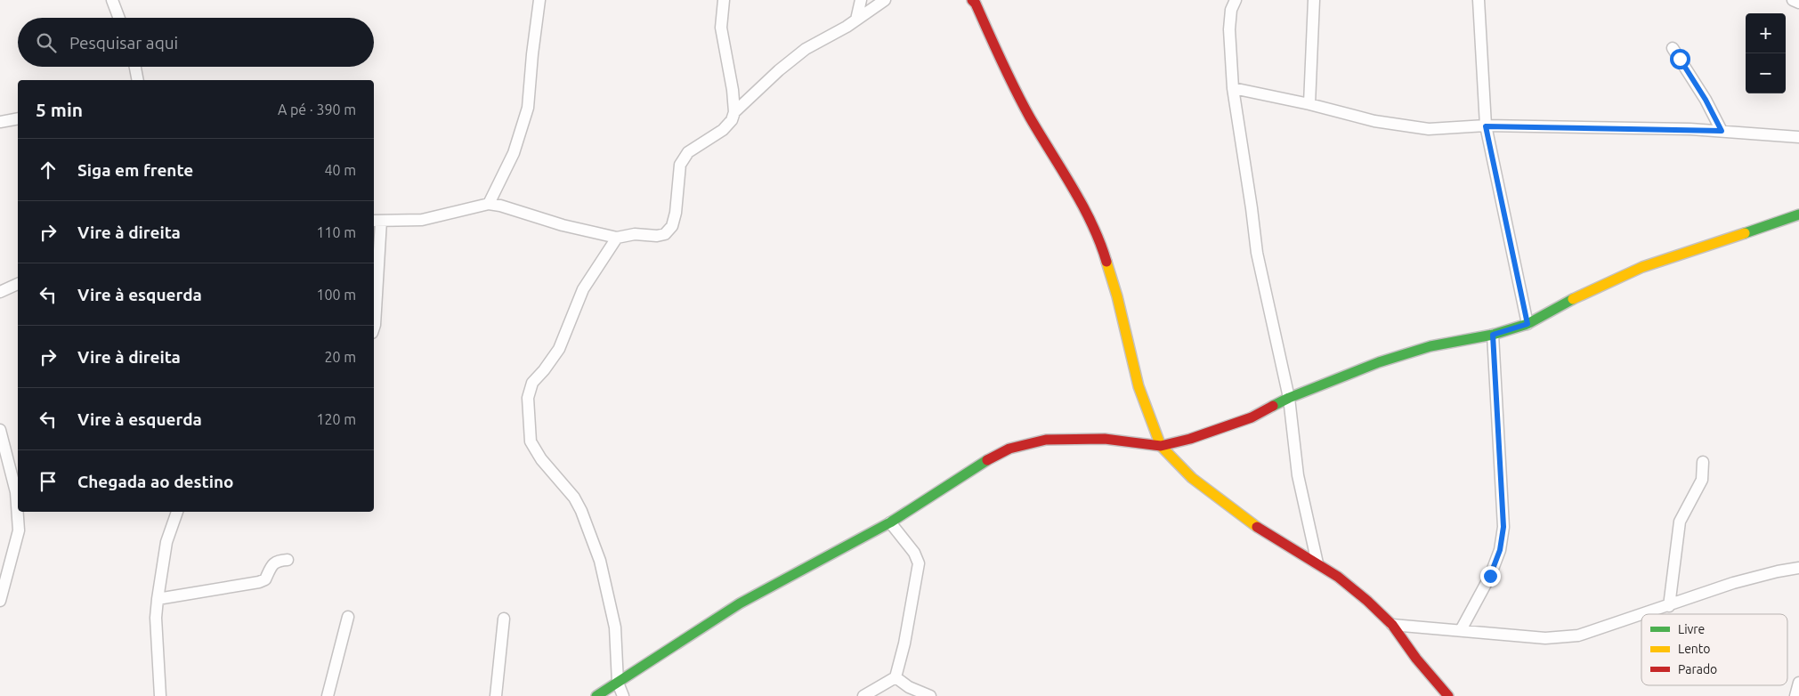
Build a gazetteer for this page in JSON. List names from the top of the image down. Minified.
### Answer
{"legend":["Livre","Lento","Parado"],"page":{"map_buttons":["+","−"],"search":"Pesquisar aqui","heading":["5 min","A pé · 390 m"],"list":[["Siga em frente","40 m"],["Vire à direita","110 m"],["Vire à esquerda","100 m"],["Vire à direita","20 m"],["Vire à esquerda","120 m"],"Chegada ao destino"]}}
